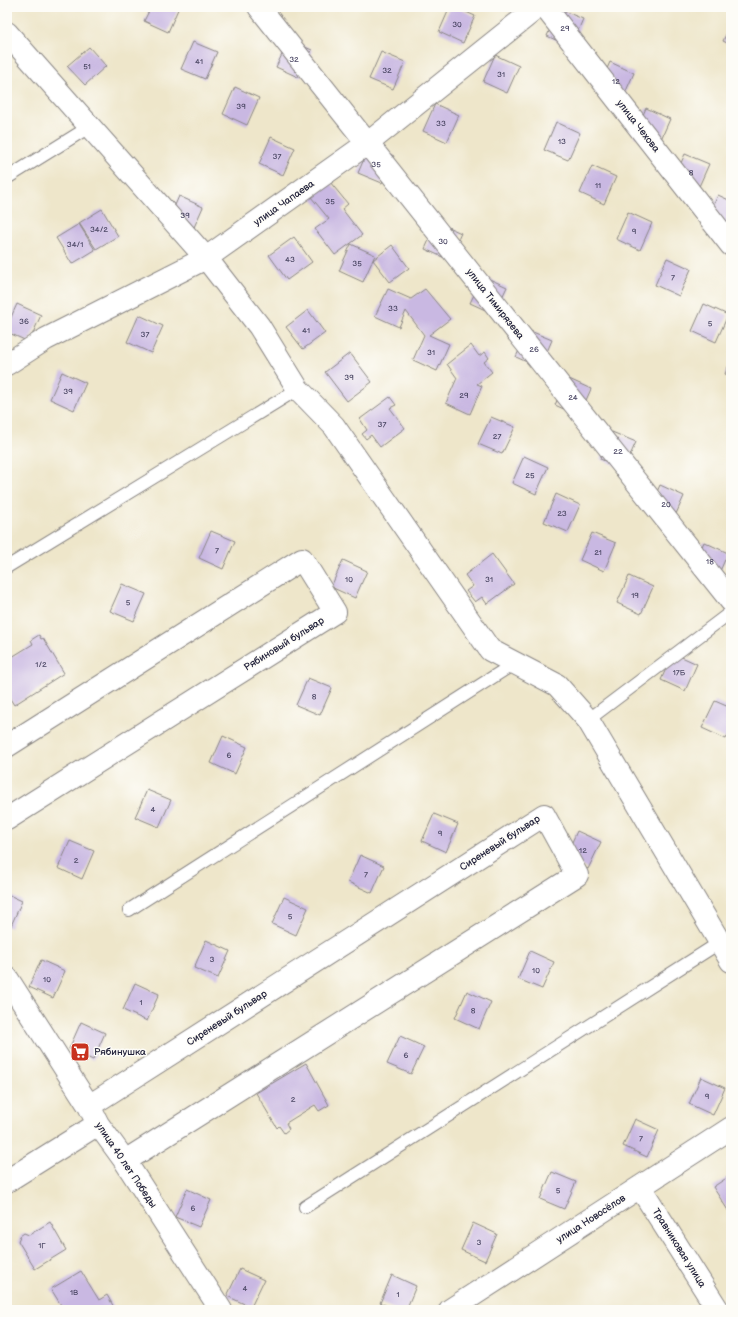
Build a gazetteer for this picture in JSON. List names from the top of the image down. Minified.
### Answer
{"streets":{"street":["улица Чехова","улица Чапаева","улица Тимирязева","Рябиновый бульвар","Сиреневый бульвар","улица 40 лет Победы","улица Новосёлов","Травниковая улица"]},"crossings":[["улица Чапаева","улица Тимирязева"],["Сиреневый бульвар","улица 40 лет Победы"],["улица Новосёлов","Травниковая улица"]],"places":{"supermarket":["Рябинушка"]},"house_numbers":["30","29","32","41","51","32","31","12","39","33","13","37","35","8","11","35","39","34/2","9","30","34/1","43","35","7","33","36","5","41","37","26","31","39","39","29","24","37","27","22","25","20","23","7","21","18","10","31","19","5","1/2","17Б","8","6","4","9","12","2","7","5","3","10","10","1","8","6","9","2","7","5","6","3","1Г","4","1В","1"]}
